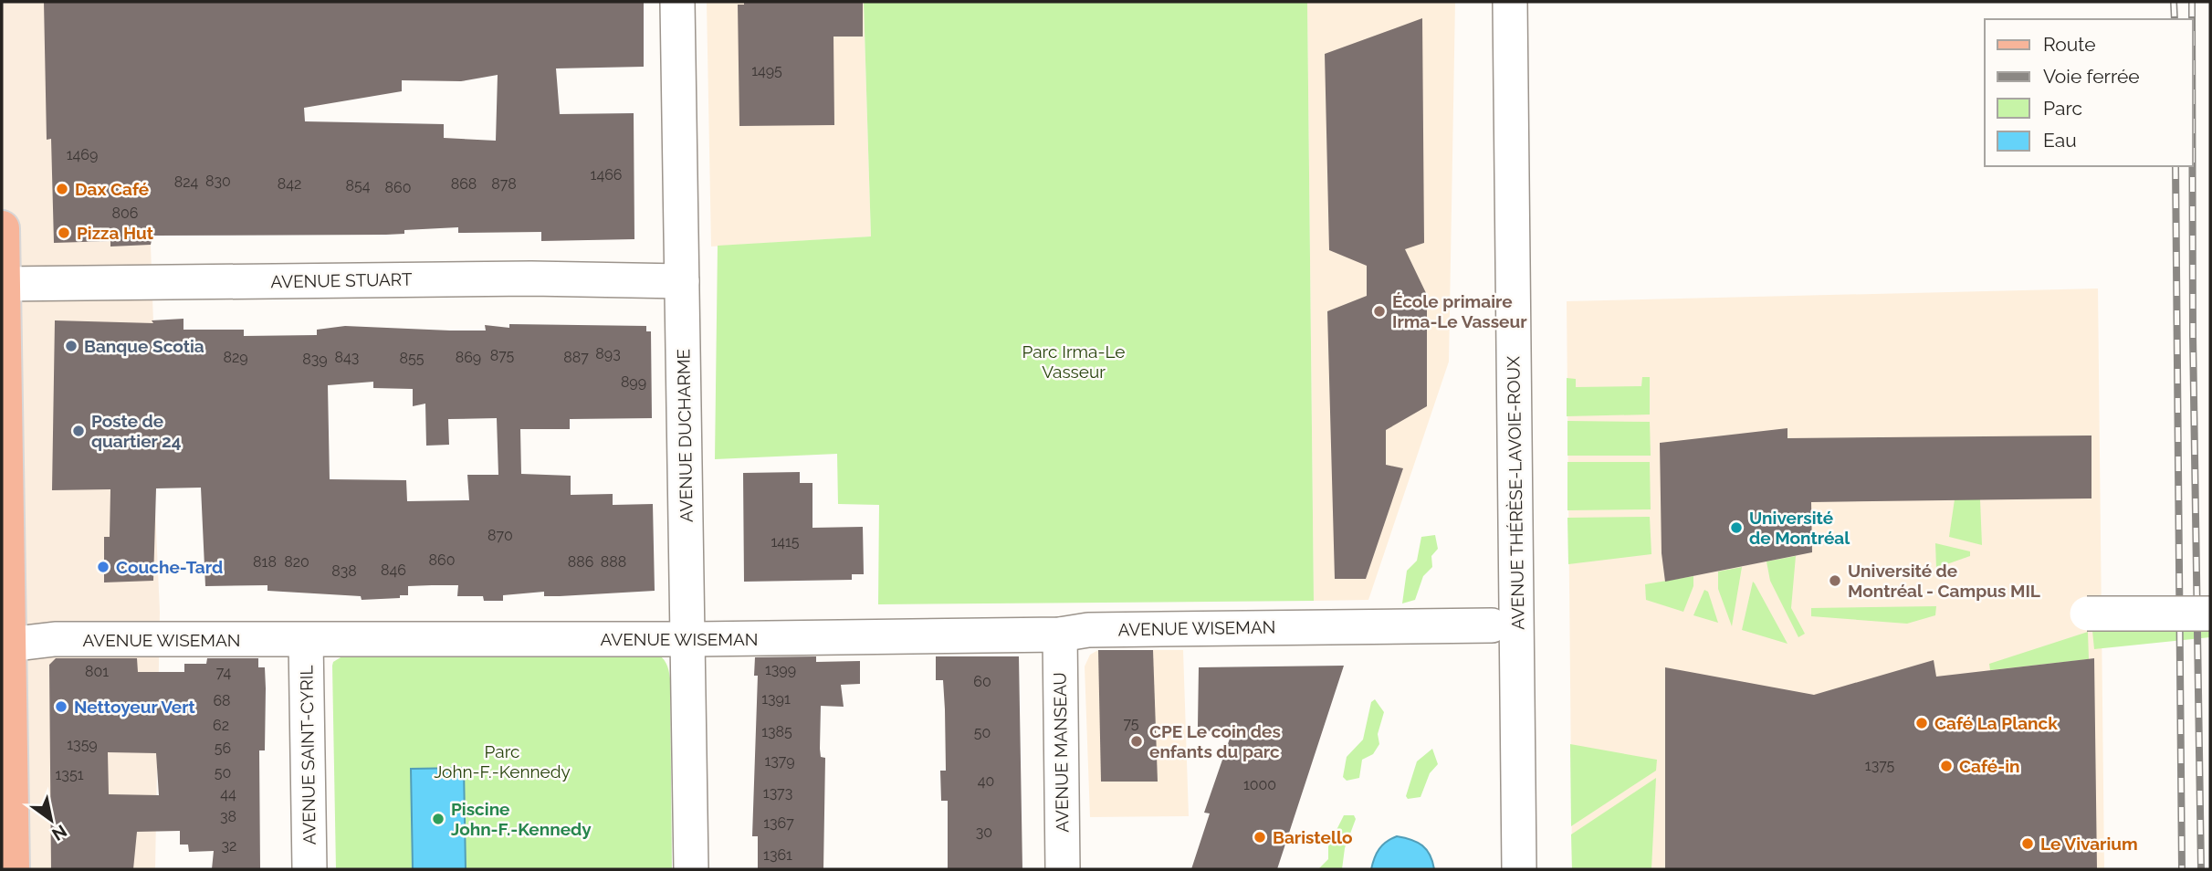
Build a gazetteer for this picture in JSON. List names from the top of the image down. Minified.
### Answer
{"streets":{"street":["AVENUE STUART","AVENUE DUCHARME","AVENUE THÉRÈSE-LAVOIE-ROUX","AVENUE WISEMAN","AVENUE MANSEAU","AVENUE SAINT-CYRIL"]},"crossings":[["AVENUE STUART","AVENUE DUCHARME"],["AVENUE DUCHARME","AVENUE WISEMAN"],["AVENUE WISEMAN","AVENUE MANSEAU"],["AVENUE WISEMAN","AVENUE SAINT-CYRIL"]],"parks":["Parc Irma-Le Vasseur","Parc John-F.-Kennedy"],"places":["Dax Café","Pizza Hut","École primaire Irma-Le Vasseur","Banque Scotia","Poste de quartier 24","Université de Montréal","Couche-Tard","Université de Montréal - Campus MIL","Nettoyeur Vert","Café La Planck","CPE Le coin des enfants du parc","Café-in","Piscine John-F.-Kennedy","Baristello","Le Vivarium"],"house_numbers":["1495","1469","1466","830","824","842","868","878","854","860","806","893","875","829","843","869","887","855","839","899","870","1415","860","818","820","886","888","846","838","1399","801","74","60","1391","68","75","62","1385","50","1359","56","1379","1375","50","1351","40","1000","1373","44","38","1367","30","32","1361"],"legend":["Route","Voie ferrée","Parc","Eau"],"north":"bottom right"}
